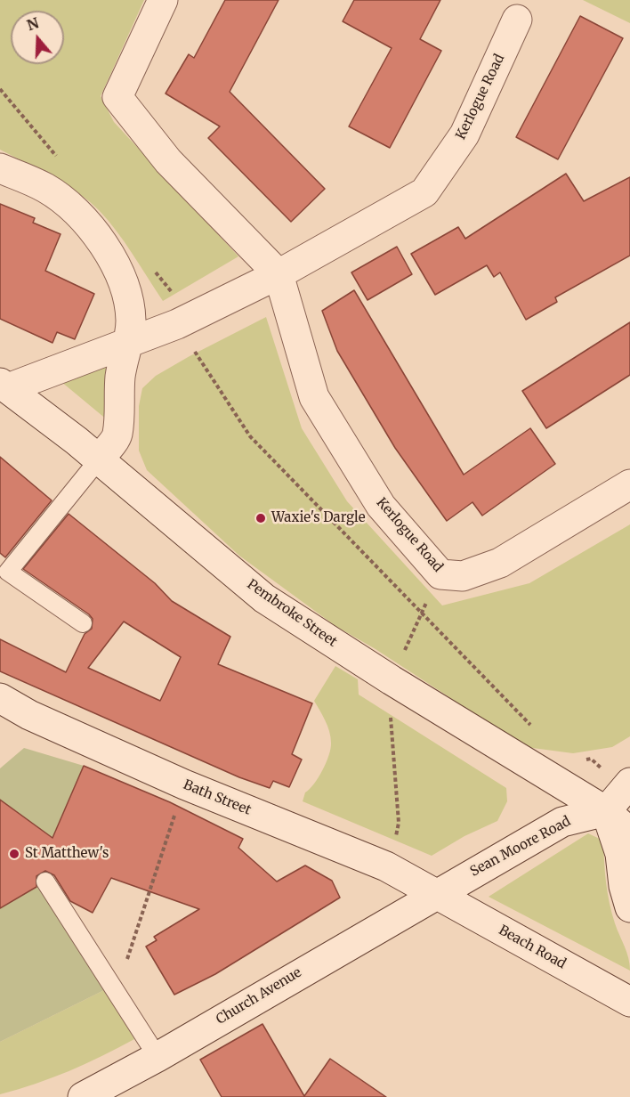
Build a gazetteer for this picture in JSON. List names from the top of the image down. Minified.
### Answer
{"streets":{"main road":["Kerlogue Road","Pembroke Street","Bath Street","Sean Moore Road","Beach Road","Church Avenue"]},"crossings":[["Kerlogue Road","Pembroke Street"],["Pembroke Street","Sean Moore Road"],["Bath Street","Sean Moore Road"],["Bath Street","Beach Road"],["Bath Street","Church Avenue"],["Sean Moore Road","Beach Road"],["Sean Moore Road","Church Avenue"],["Beach Road","Church Avenue"]],"places":["Waxie's Dargle","St Matthew's"],"north":"top"}
